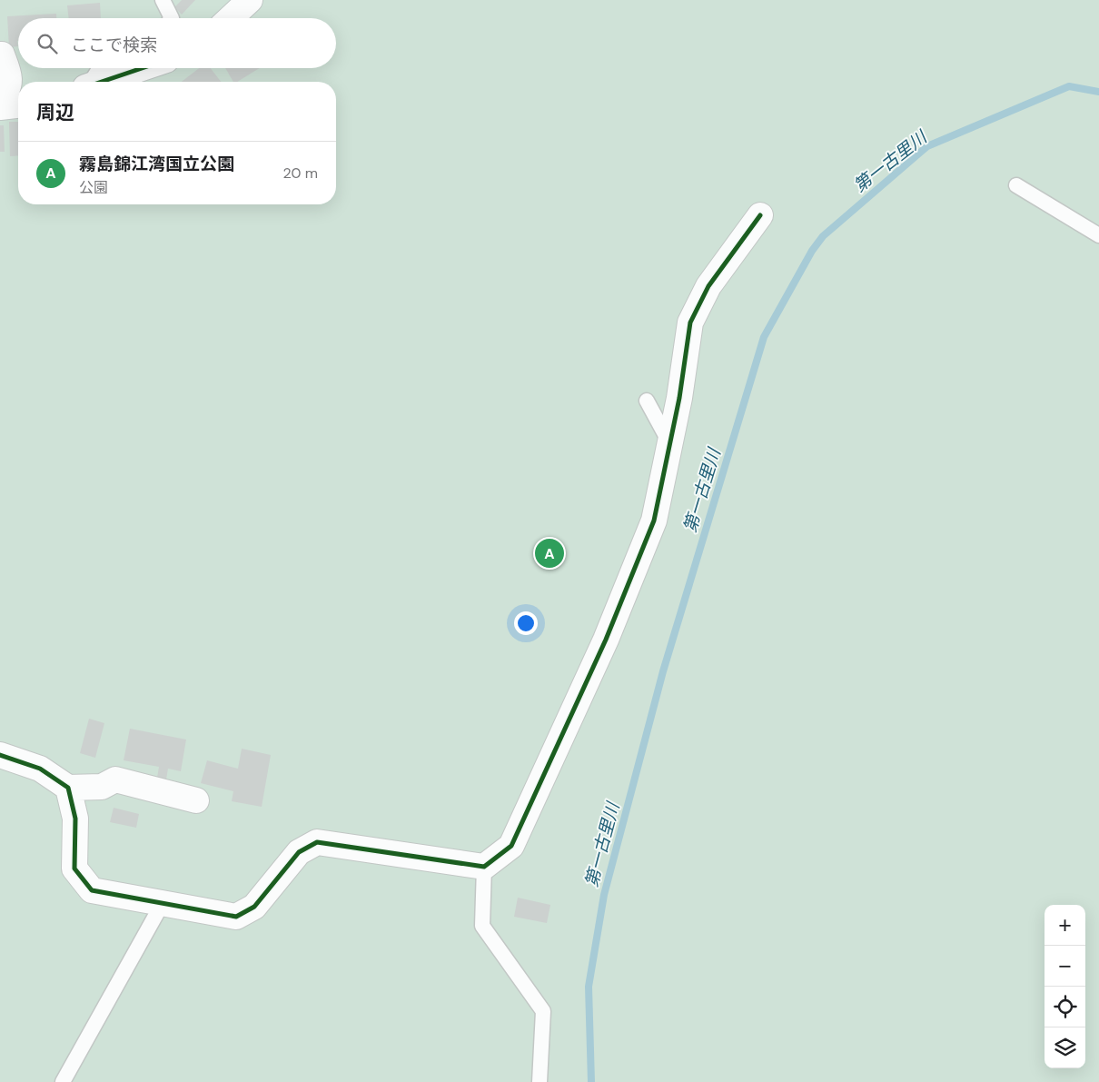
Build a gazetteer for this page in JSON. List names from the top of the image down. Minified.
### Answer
{"water":["第一古里川"],"page":{"search":"ここで検索","heading":"周辺","list":[{"mark":"A","name":"霧島錦江湾国立公園","note":"公園","value":"20 m"}],"pins":"A","map_buttons":["+","−"]}}
